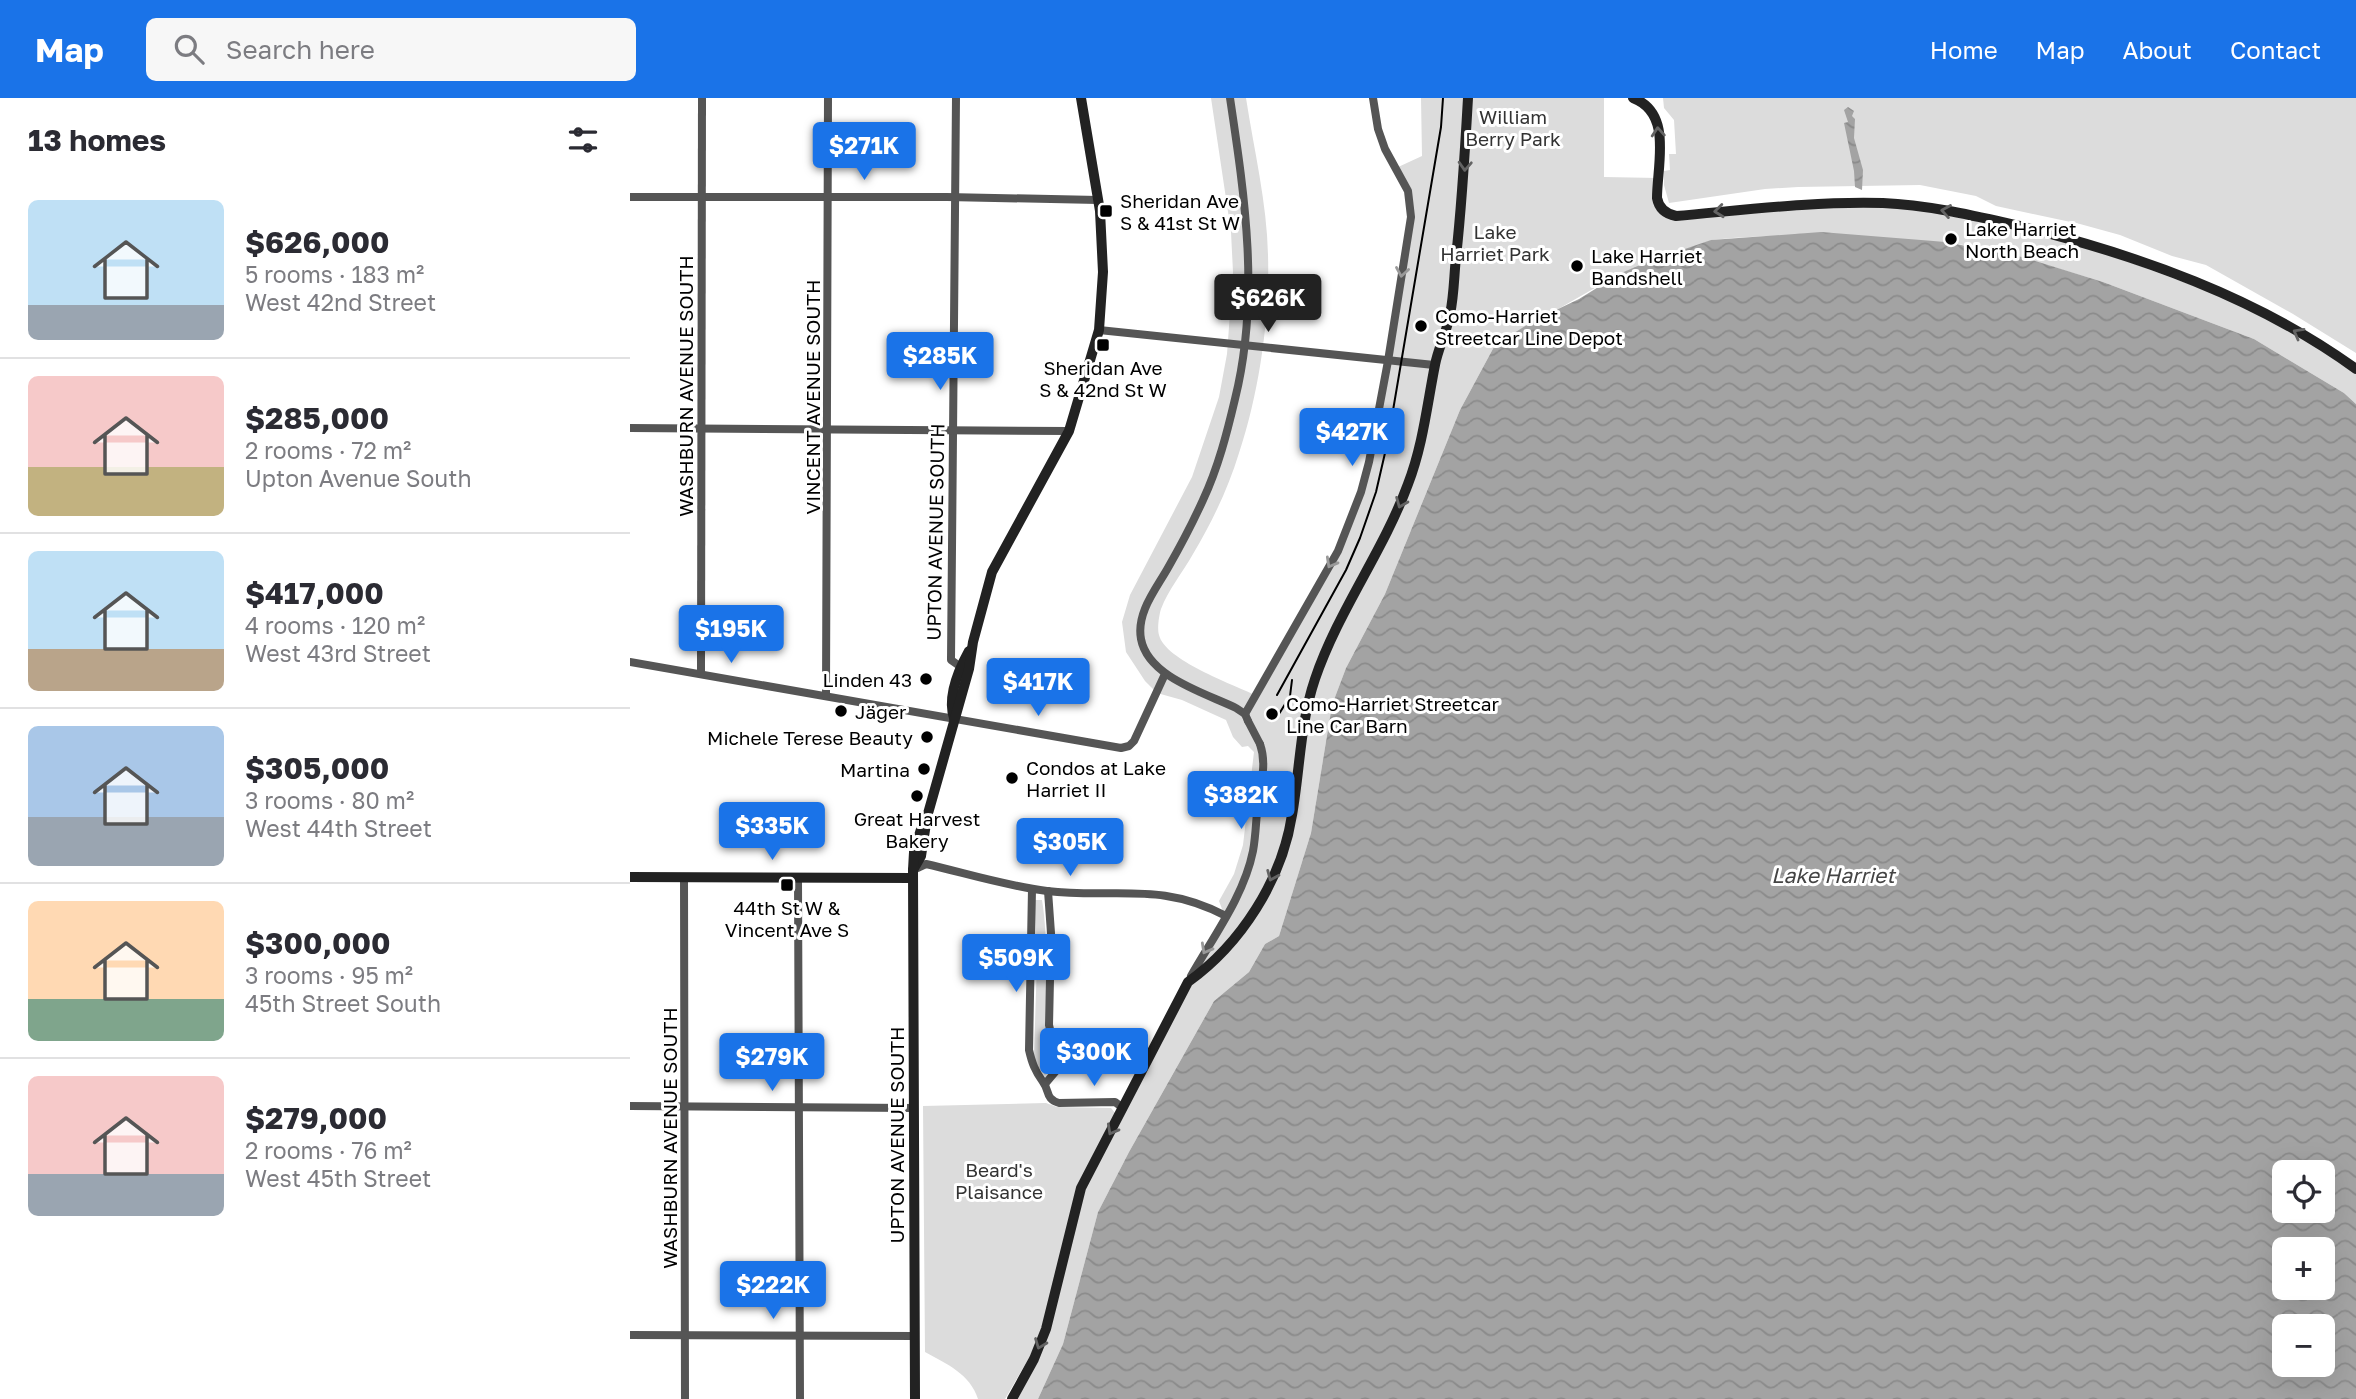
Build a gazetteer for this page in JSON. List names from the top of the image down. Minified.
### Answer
{"streets":{"street":["WASHBURN AVENUE SOUTH","VINCENT AVENUE SOUTH","UPTON AVENUE SOUTH"]},"water":["Lake Harriet"],"parks":["William Berry Park","Lake Harriet Park","Beard's Plaisance"],"places":{"transit":["Sheridan Ave S & 41st St W","Sheridan Ave S & 42nd St W","44th St W & Vincent Ave S"],"other":["Lake Harriet North Beach","Lake Harriet Bandshell","Como-Harriet Streetcar Line Depot","Linden 43","Jäger","Como-Harriet Streetcar Line Car Barn","Michele Terese Beauty","Martina","Condos at Lake Harriet II","Great Harvest Bakery"]},"page":{"header":"Map","search":"Search here","nav":["Home","Map","About","Contact"],"heading":"13 homes","price":["$271K","$626K","$285K","$427K","$195K","$417K","$382K","$335K","$305K","$509K","$300K","$279K","$222K"],"list":[{"name":"$626,000","note":"5 rooms · 183 m² · West 42nd Street"},{"name":"$285,000","note":"2 rooms · 72 m² · Upton Avenue South"},{"name":"$417,000","note":"4 rooms · 120 m² · West 43rd Street"},{"name":"$305,000","note":"3 rooms · 80 m² · West 44th Street"},{"name":"$300,000","note":"3 rooms · 95 m² · 45th Street South"},{"name":"$279,000","note":"2 rooms · 76 m² · West 45th Street"}],"map_buttons":["+","−"]}}
